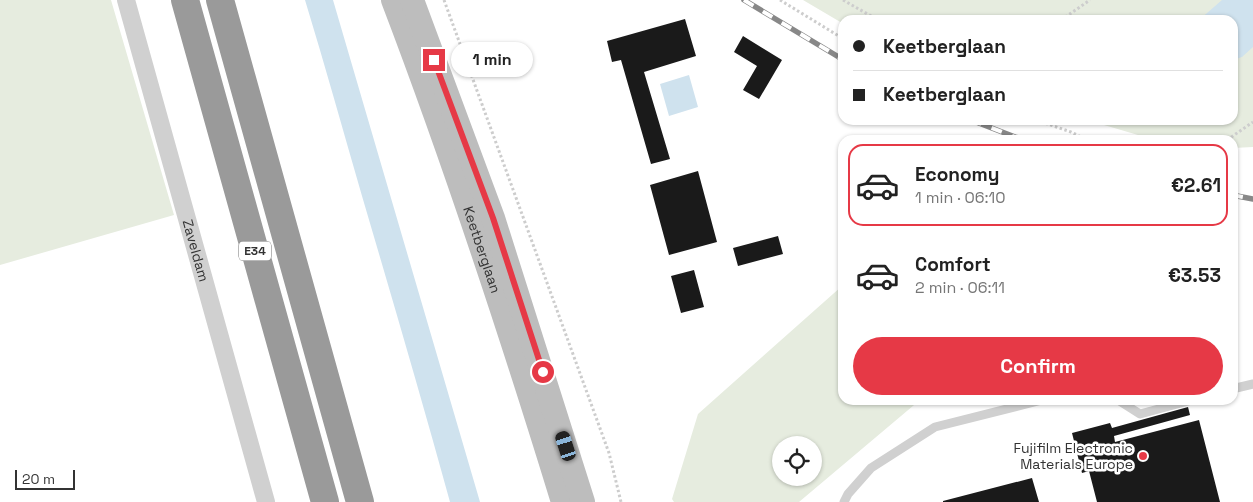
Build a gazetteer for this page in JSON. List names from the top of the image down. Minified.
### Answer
{"streets":{"highway":["E34"],"main road":["Keetberglaan"],"street":["Zaveldam"]},"places":["Fujifilm Electronic Materials Europe"],"scale_bar":"20 m","page":{"banner":["Keetberglaan","Keetberglaan"],"bubble":"1 min","list":[{"name":"Economy","note":"1 min · 06:10","value":"€2.61"},{"name":"Comfort","note":"2 min · 06:11","value":"€3.53"}],"buttons":"Confirm","scale":"20 m"}}
